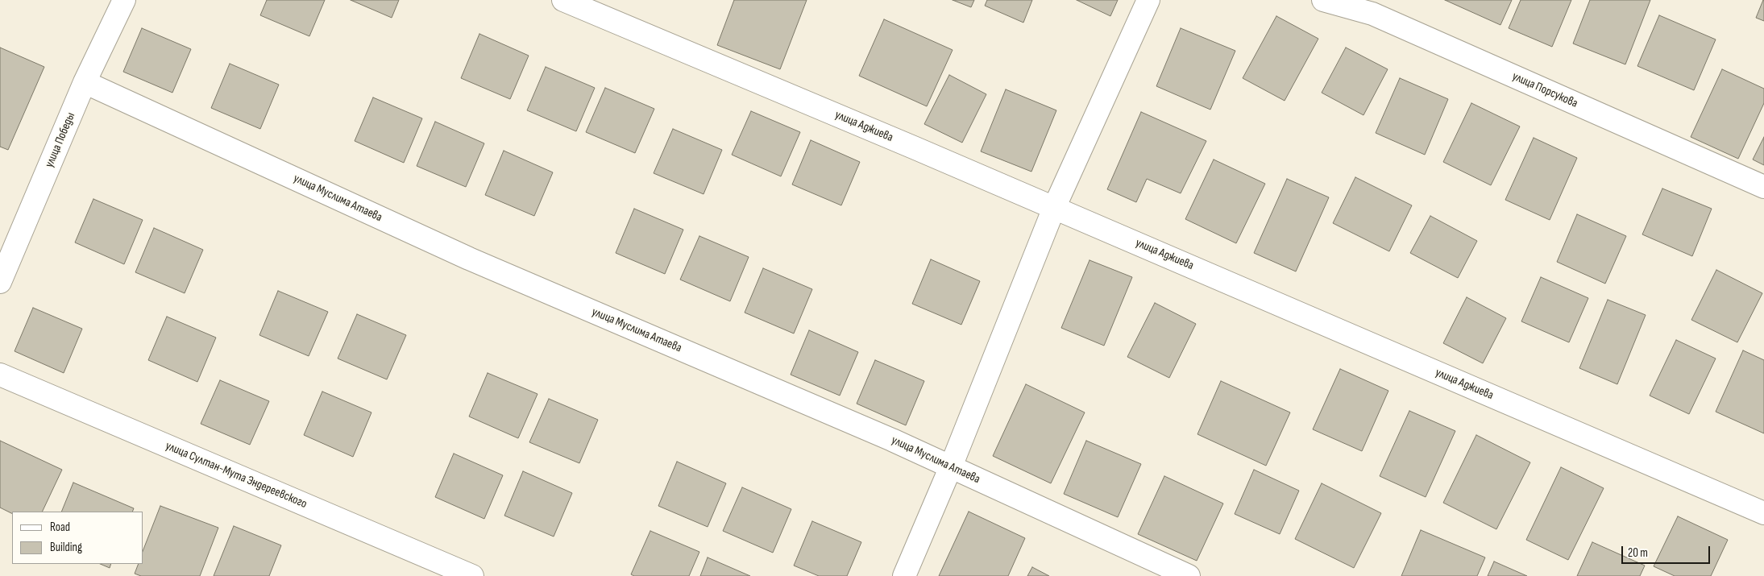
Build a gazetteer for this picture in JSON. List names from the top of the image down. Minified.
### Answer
{"streets":{"street":["улица Порсукова","улица Аджиева","улица Победы","улица Муслима Атаева","улица Султан-Мута Эндереевского"]},"crossings":[["улица Победы","улица Муслима Атаева"]],"legend":["Road","Building"],"scale_bar":"20 m"}
